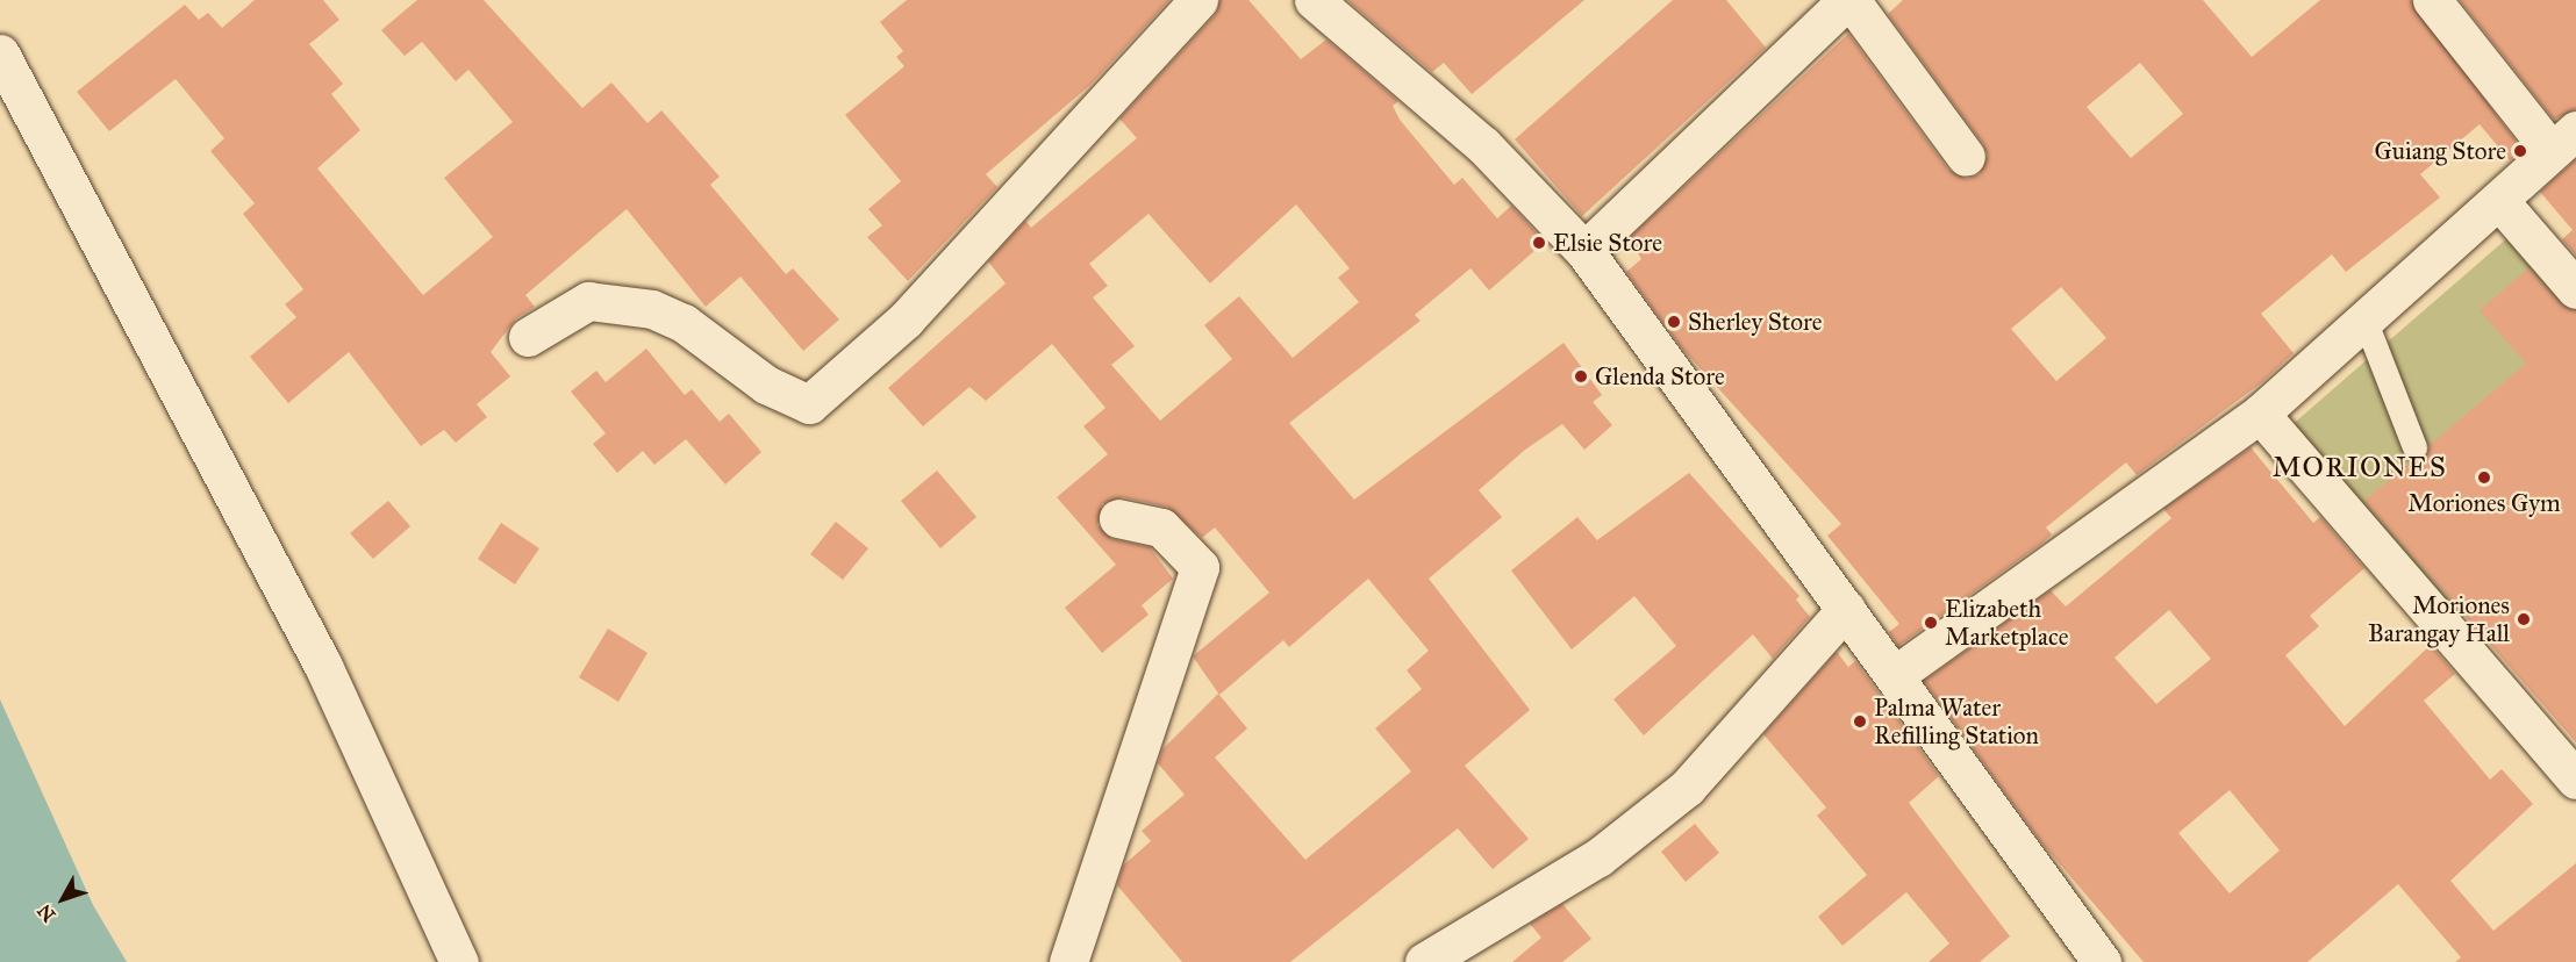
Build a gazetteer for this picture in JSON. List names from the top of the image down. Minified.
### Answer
{"districts":["MORIONES"],"places":["Guiang Store","Elsie Store","Sherley Store","Glenda Store","Moriones Gym","Moriones Barangay Hall","Elizabeth Marketplace","Palma Water Refilling Station"],"north":"bottom left"}
